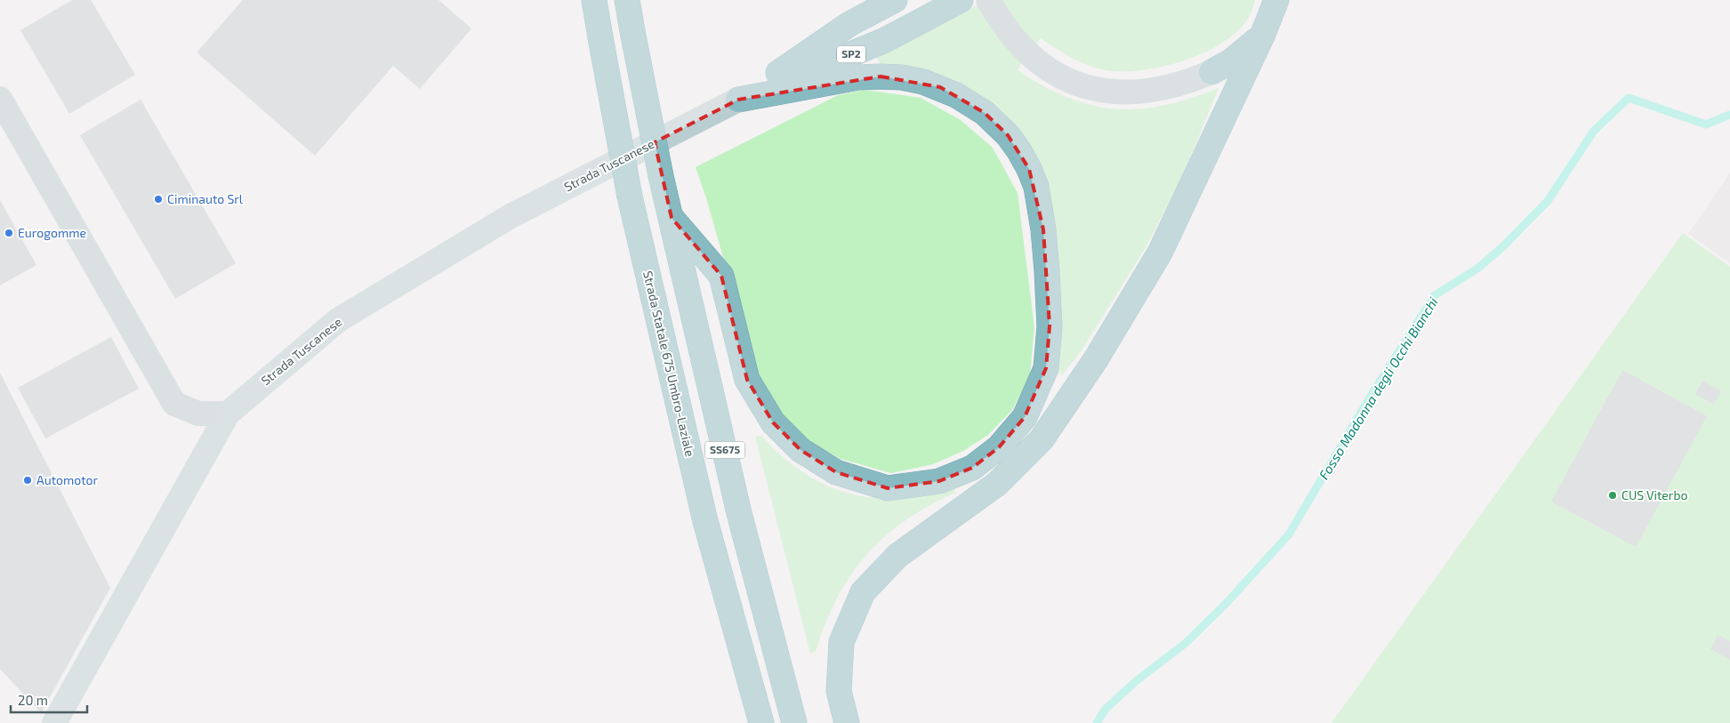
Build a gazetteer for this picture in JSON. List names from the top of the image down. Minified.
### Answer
{"streets":{"highway":["SP2","Strada Tuscanese","Strada Statale 675 Umbro-Laziale","SS675"]},"water":["Fosso Madonna degli Occhi Bianchi"],"places":["Ciminauto Srl","Eurogomme","Automotor","CUS Viterbo"],"scale_bar":"20 m"}
